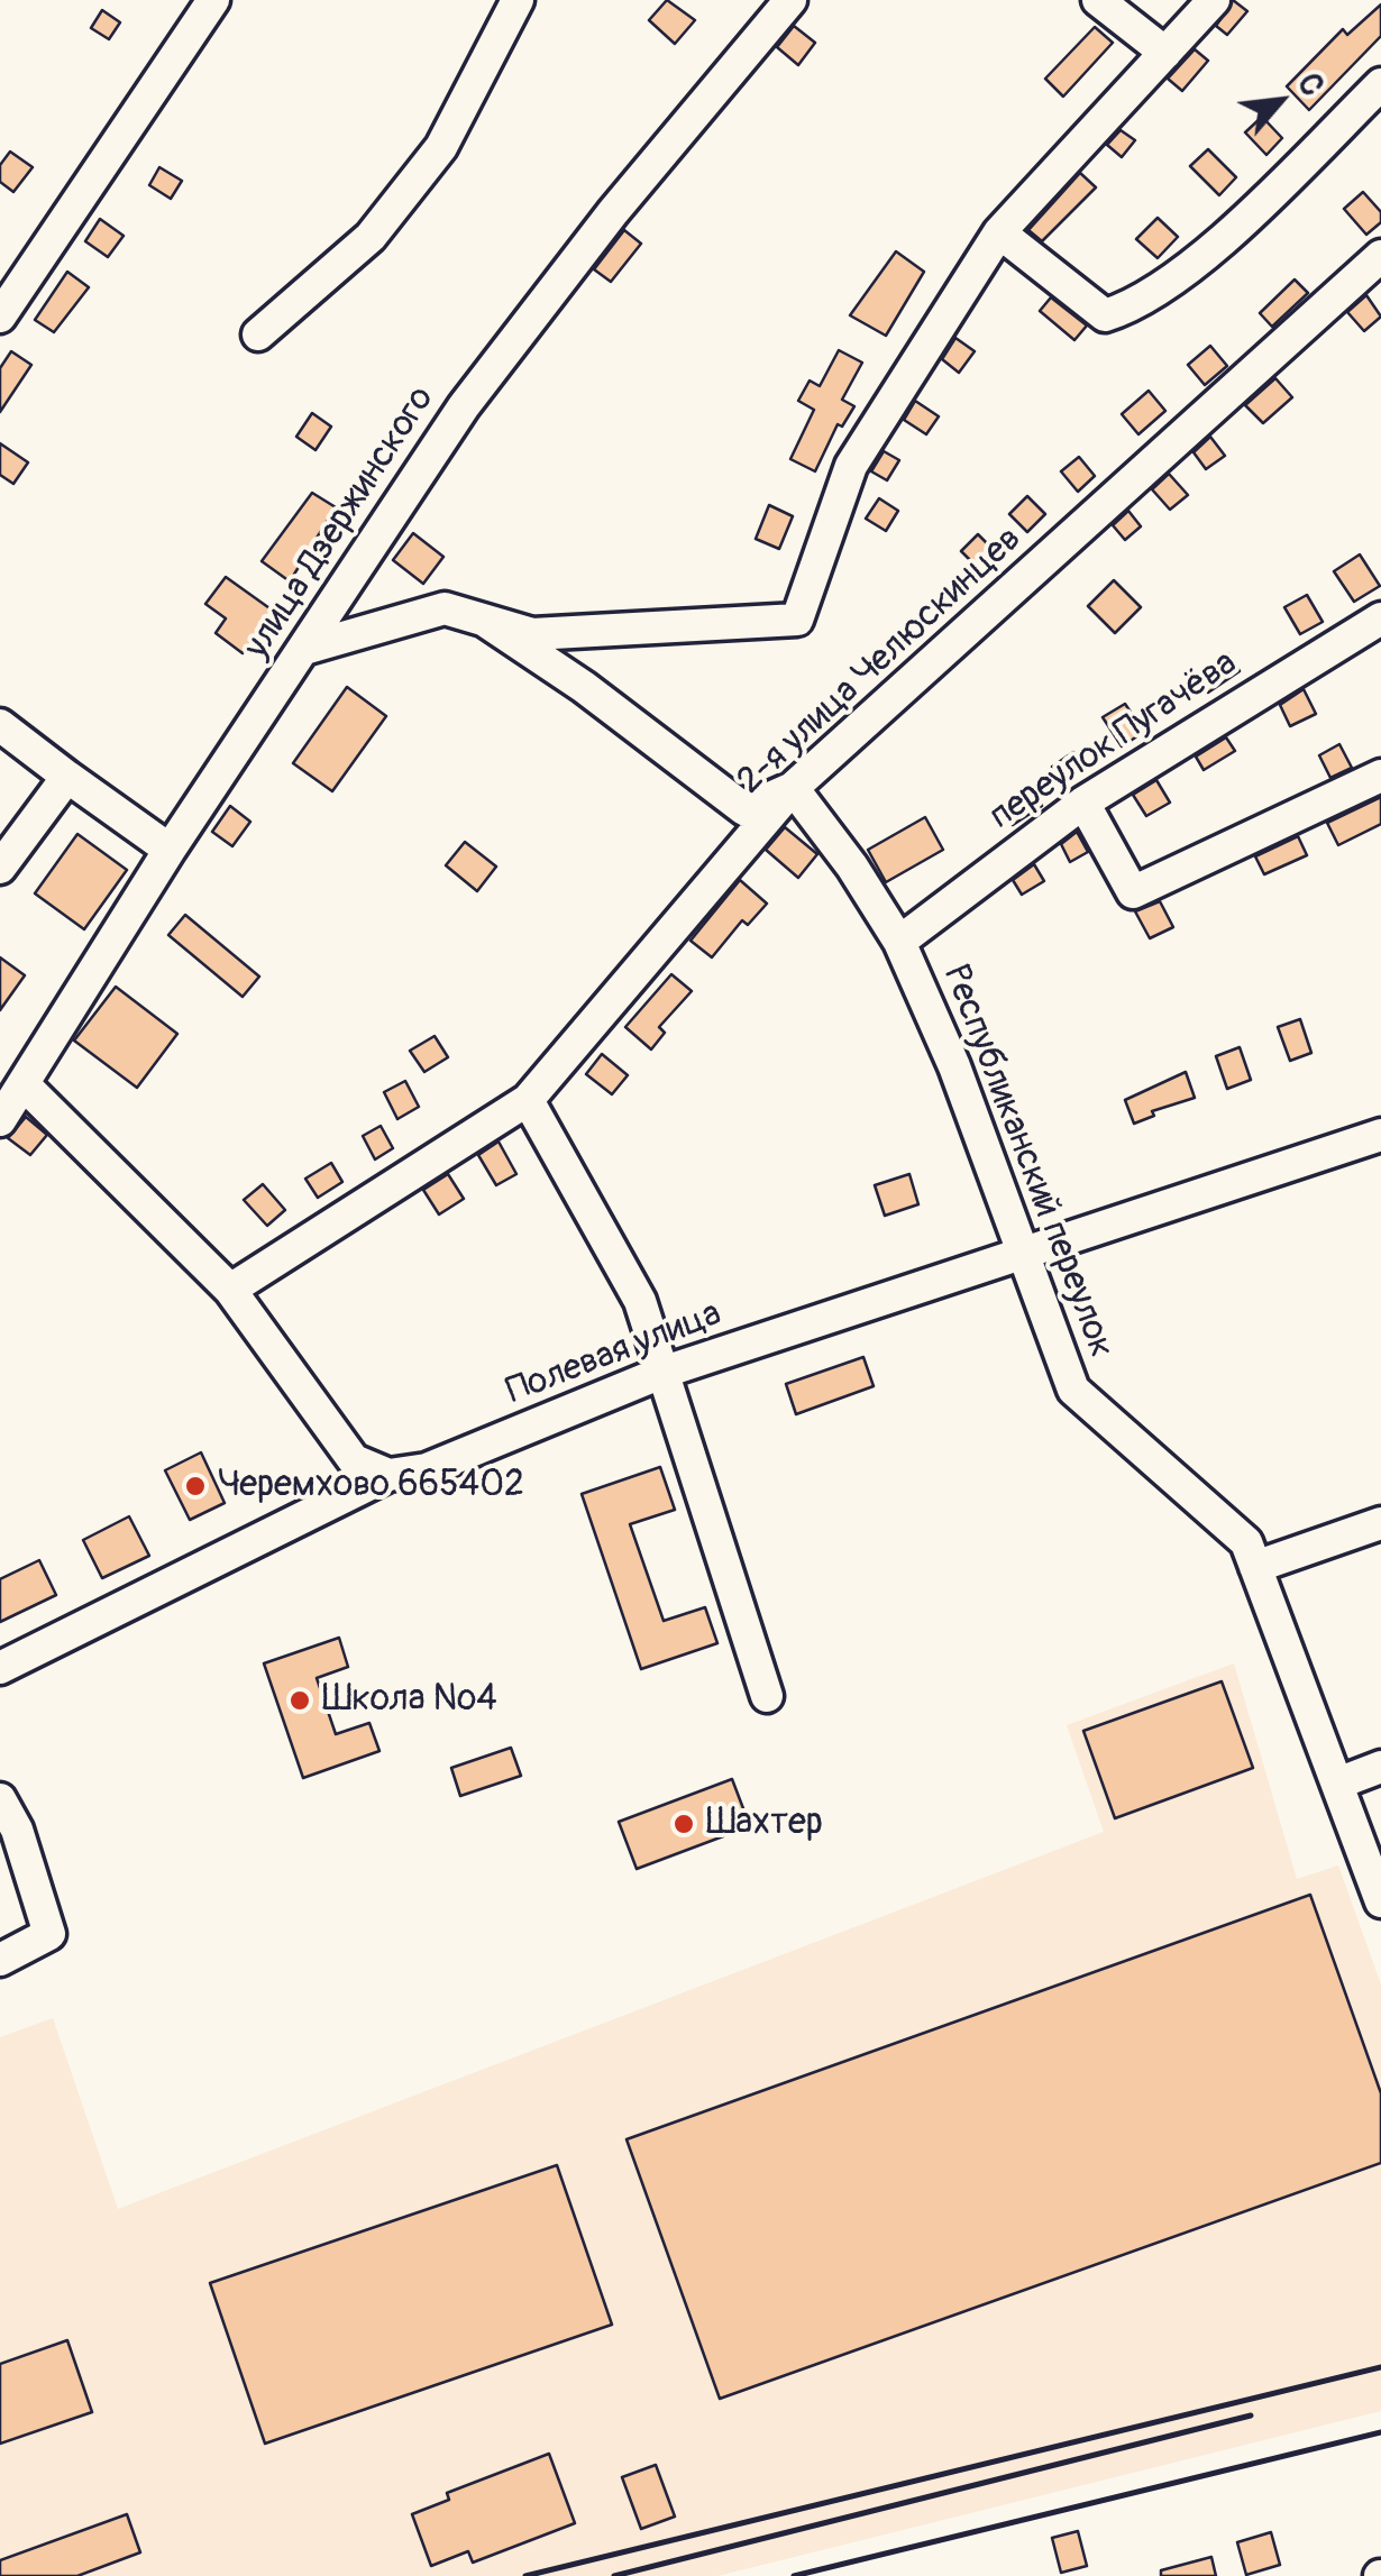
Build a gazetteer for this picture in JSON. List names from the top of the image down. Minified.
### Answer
{"streets":{"street":["улица Дзержинского","2-я улица Челюскинцев","переулок Пугачёва","Республиканский переулок","Полевая улица"]},"crossings":[["2-я улица Челюскинцев","Республиканский переулок"],["переулок Пугачёва","Республиканский переулок"],["Республиканский переулок","Полевая улица"]],"places":["Черемхово 665402","Школа №4","Шахтер"],"north":"top right"}
